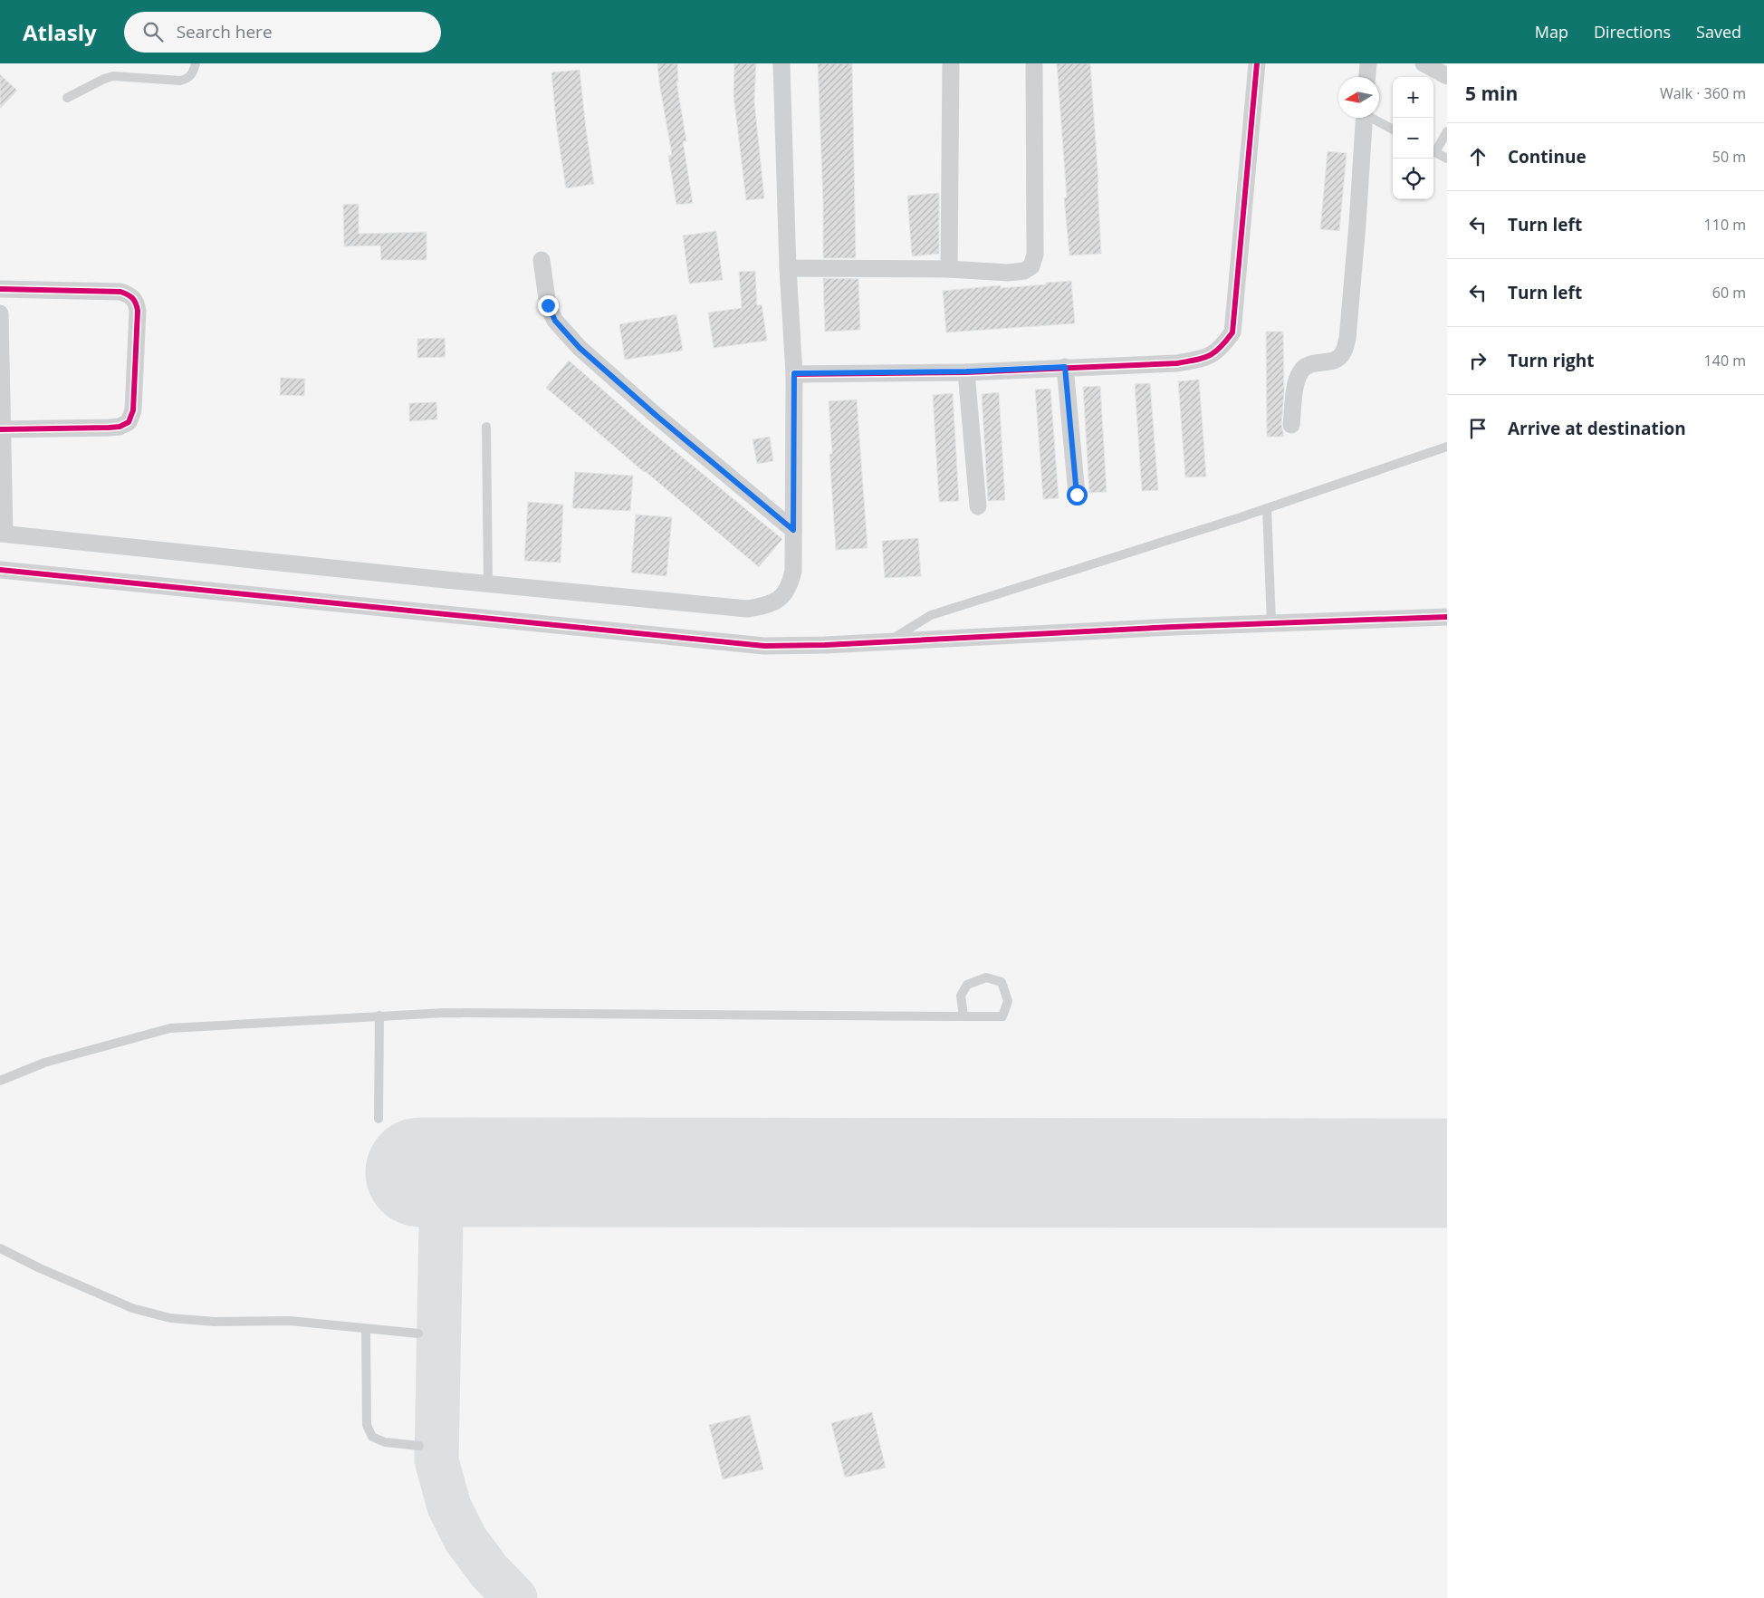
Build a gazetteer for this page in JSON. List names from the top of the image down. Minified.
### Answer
{"north":"left","page":{"header":"Atlasly","search":"Search here","nav":["Map","Directions","Saved"],"heading":["5 min","Walk · 360 m"],"map_buttons":["+","−"],"list":[["Continue","50 m"],["Turn left","110 m"],["Turn left","60 m"],["Turn right","140 m"],"Arrive at destination"]}}
